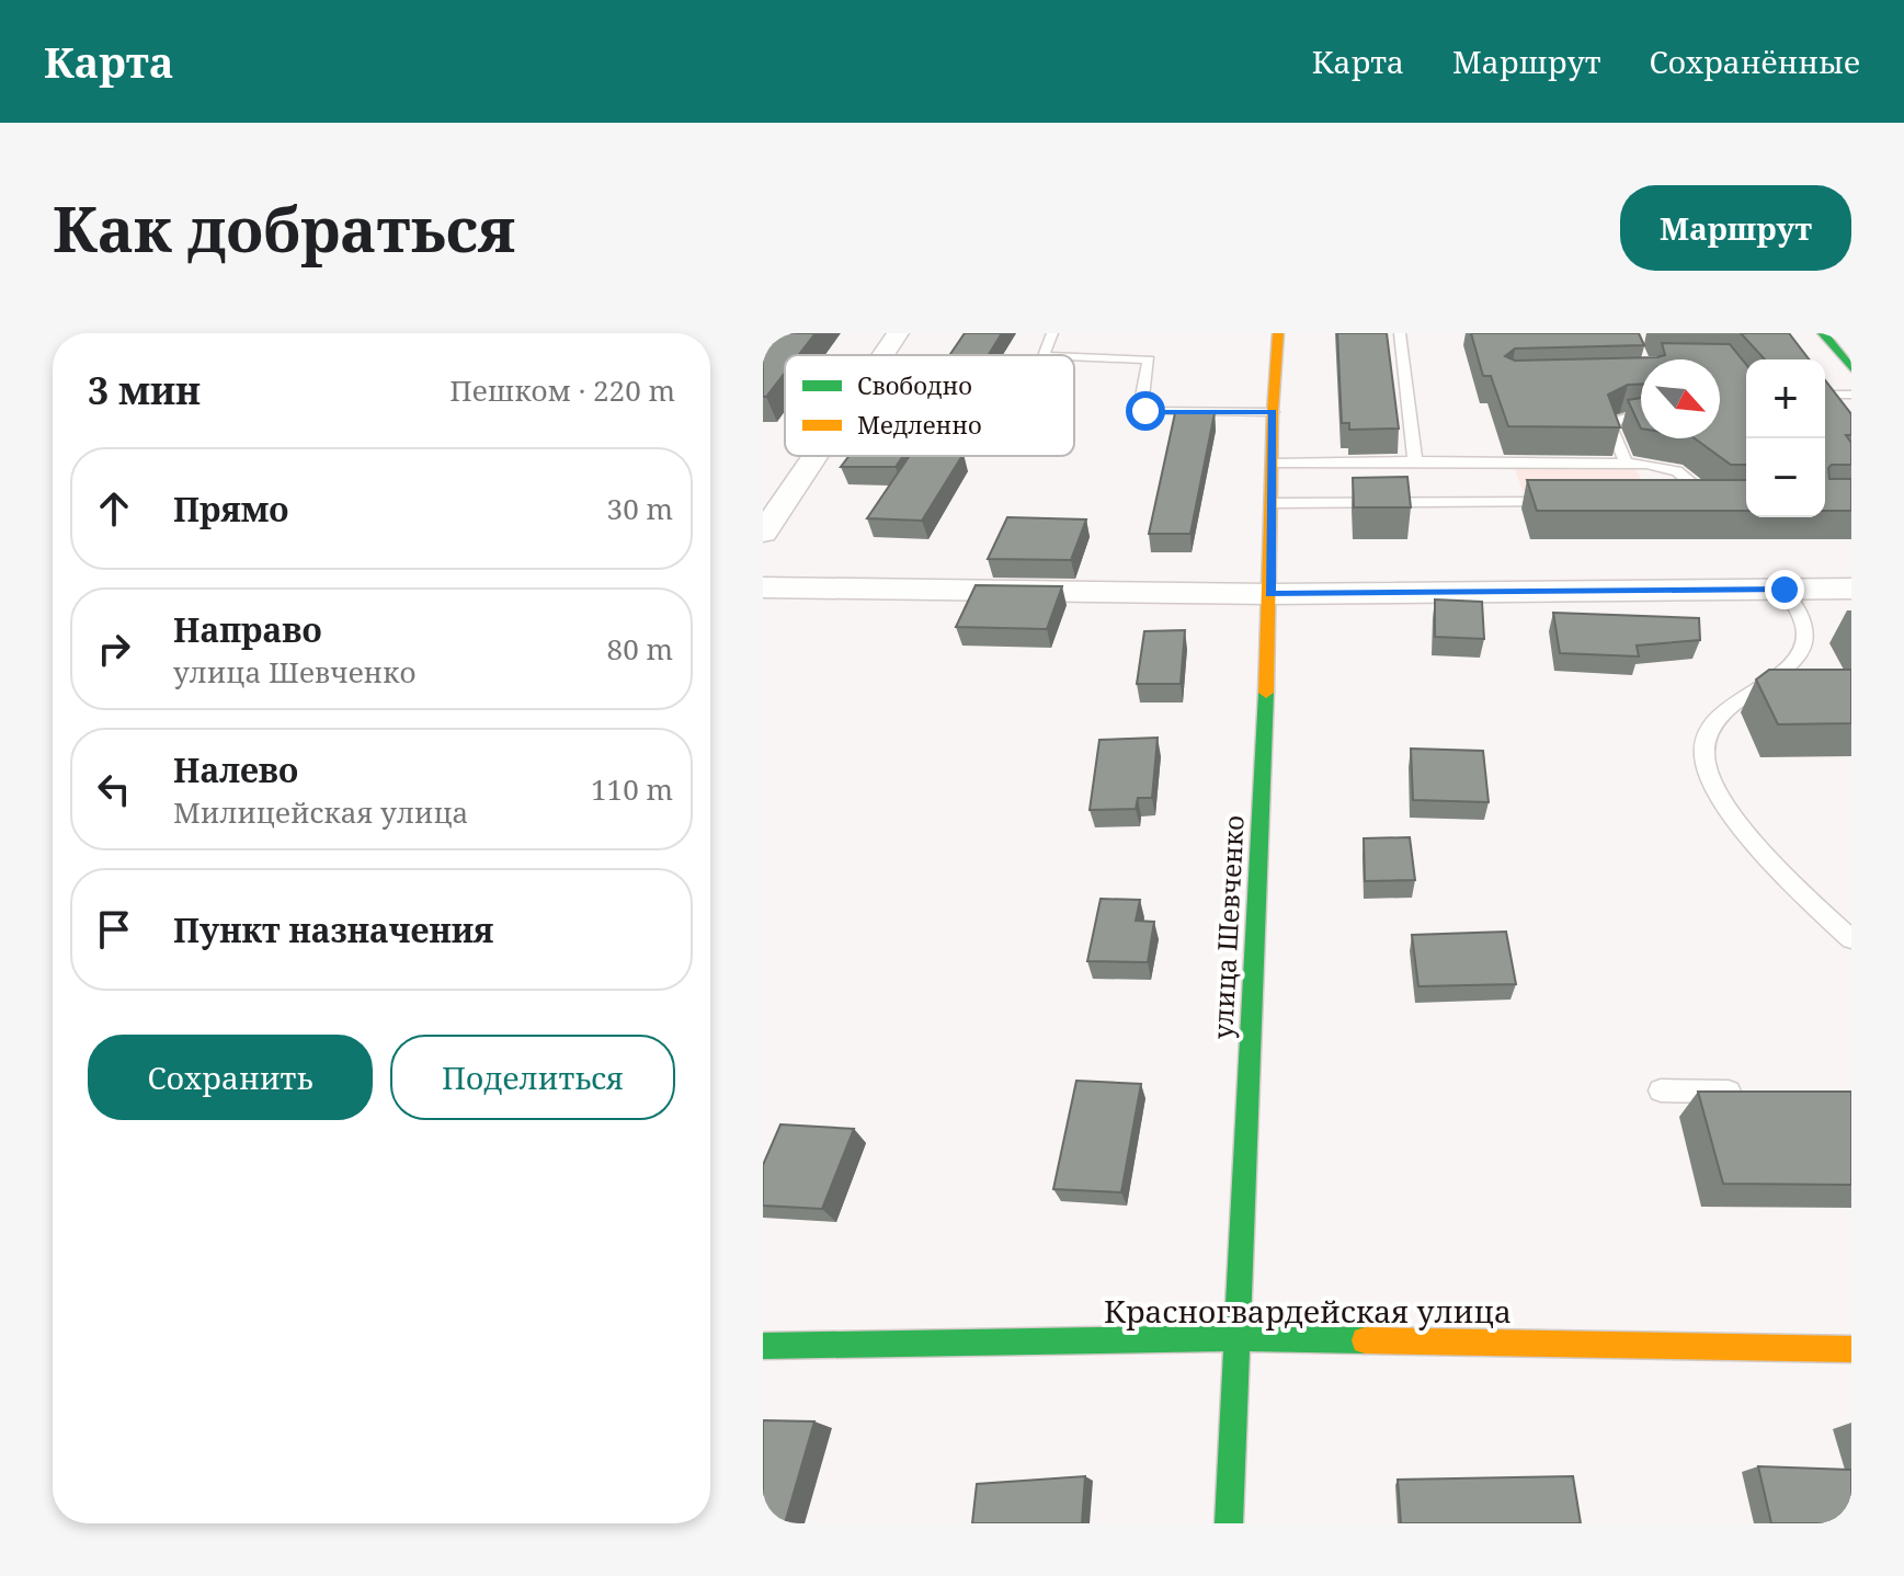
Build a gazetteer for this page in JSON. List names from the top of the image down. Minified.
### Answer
{"streets":{"street":["улица Шевченко","Красногвардейская улица"]},"crossings":[["улица Шевченко","Красногвардейская улица"]],"legend":["Свободно","Медленно"],"north":"bottom right","page":{"header":"Карта","nav":["Карта","Маршрут","Сохранённые"],"buttons":["Маршрут",["Сохранить","Поделиться"]],"title":"Как добраться","heading":["3 мин","Пешком · 220 m"],"map_buttons":["+","−"],"list":[["Прямо","30 m"],["Направо","улица Шевченко","80 m"],["Налево","Милицейская улица","110 m"],"Пункт назначения"]}}
